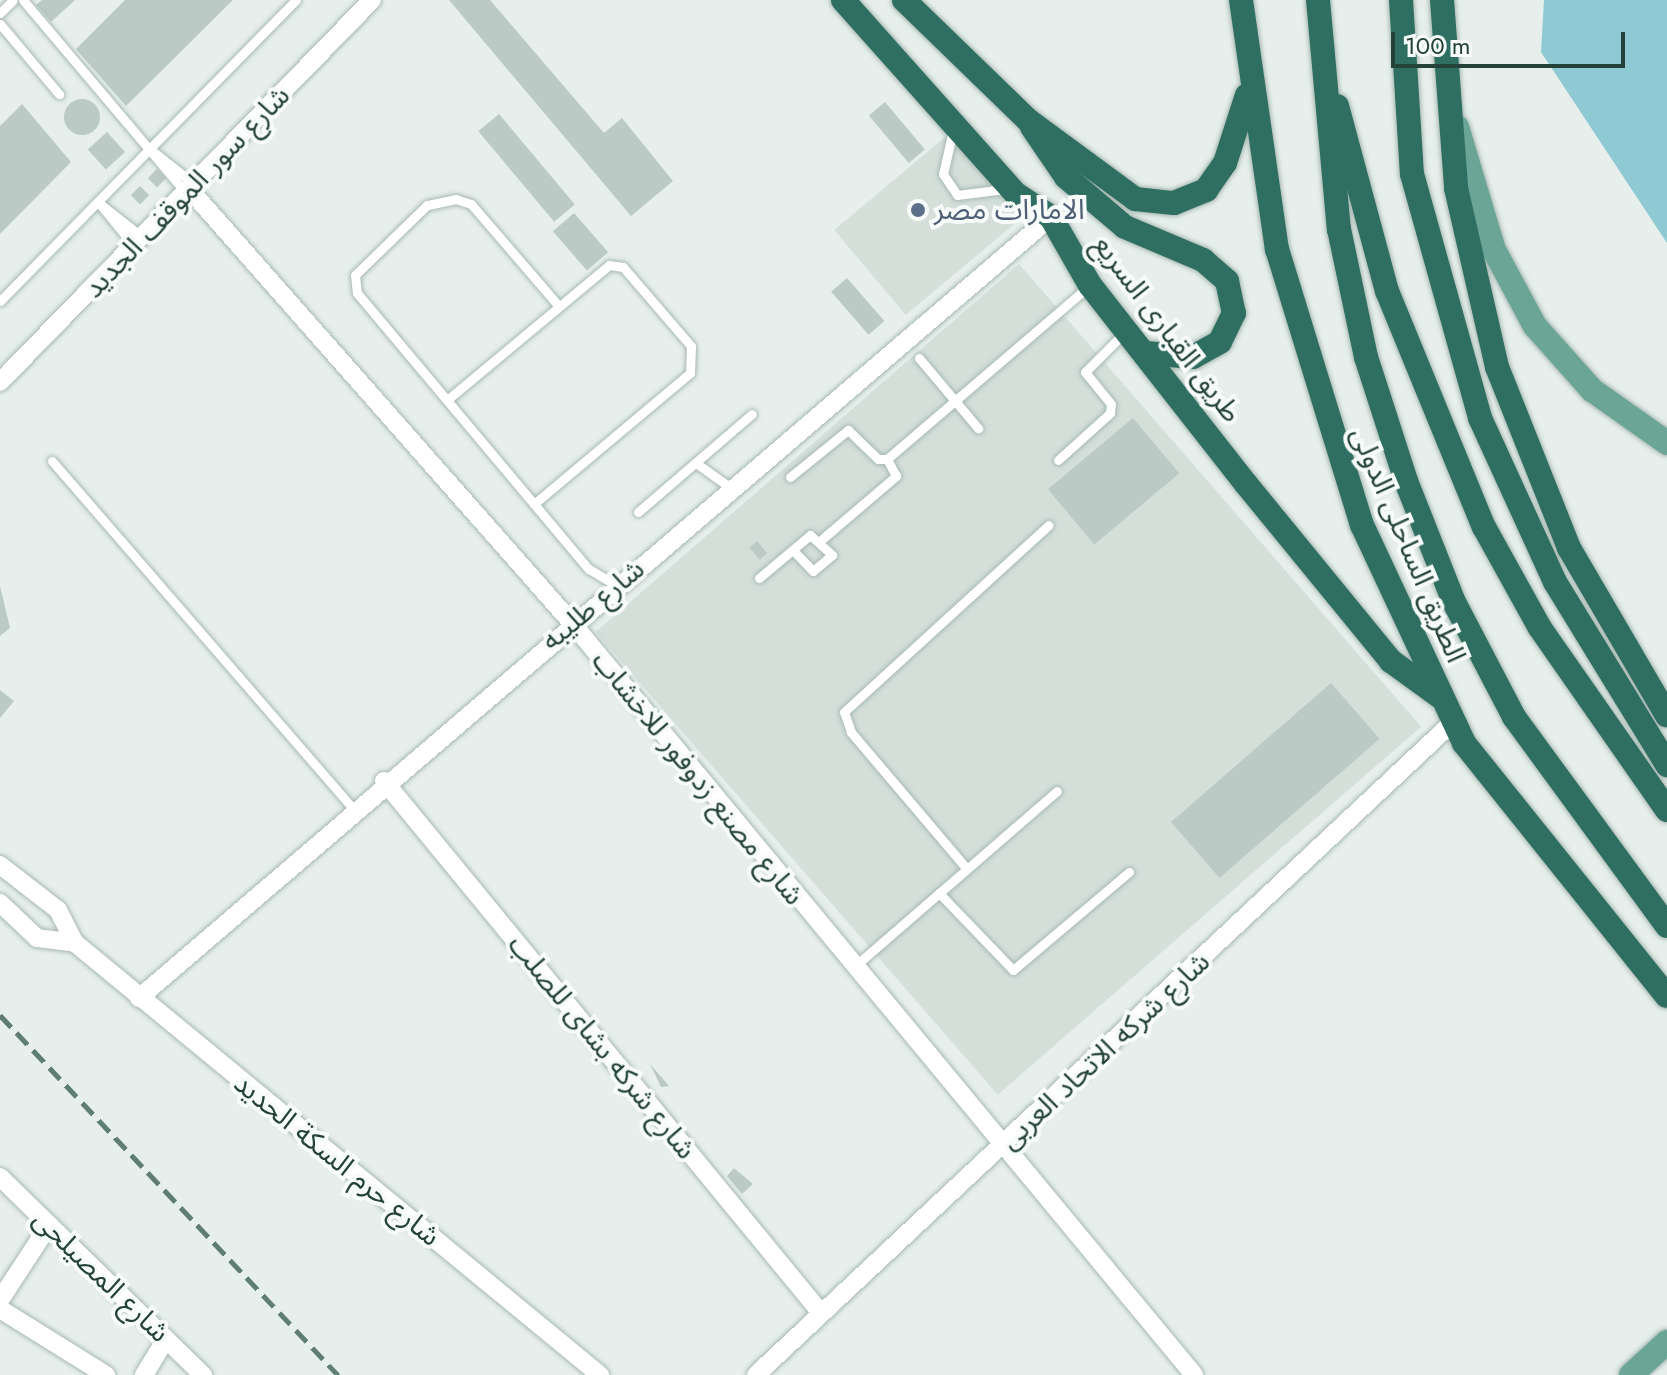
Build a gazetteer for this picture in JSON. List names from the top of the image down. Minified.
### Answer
{"streets":{"highway":["طريق القبارى السريع","الطريق الساحلى الدولى"],"street":["شارع سور الموقف الجديد","شارع طليبه","شارع مصنع زدوفور للاخشاب","شارع شركه بشاى للصلب","شارع شركه الاتحاد العربى","شارع حرم السكة الحديد","شارع المصيلحى"]},"crossings":[["شارع سور الموقف الجديد","شارع مصنع زدوفور للاخشاب"],["طريق القبارى السريع","الطريق الساحلى الدولى"],["طريق القبارى السريع","شارع طليبه"],["الطريق الساحلى الدولى","شارع شركه الاتحاد العربى"],["شارع طليبه","شارع مصنع زدوفور للاخشاب"],["شارع طليبه","شارع شركه بشاى للصلب"],["شارع طليبه","شارع حرم السكة الحديد"],["شارع مصنع زدوفور للاخشاب","شارع شركه الاتحاد العربى"],["شارع شركه بشاى للصلب","شارع شركه الاتحاد العربى"]],"places":["الامارات مصر"],"scale_bar":"100 m"}
